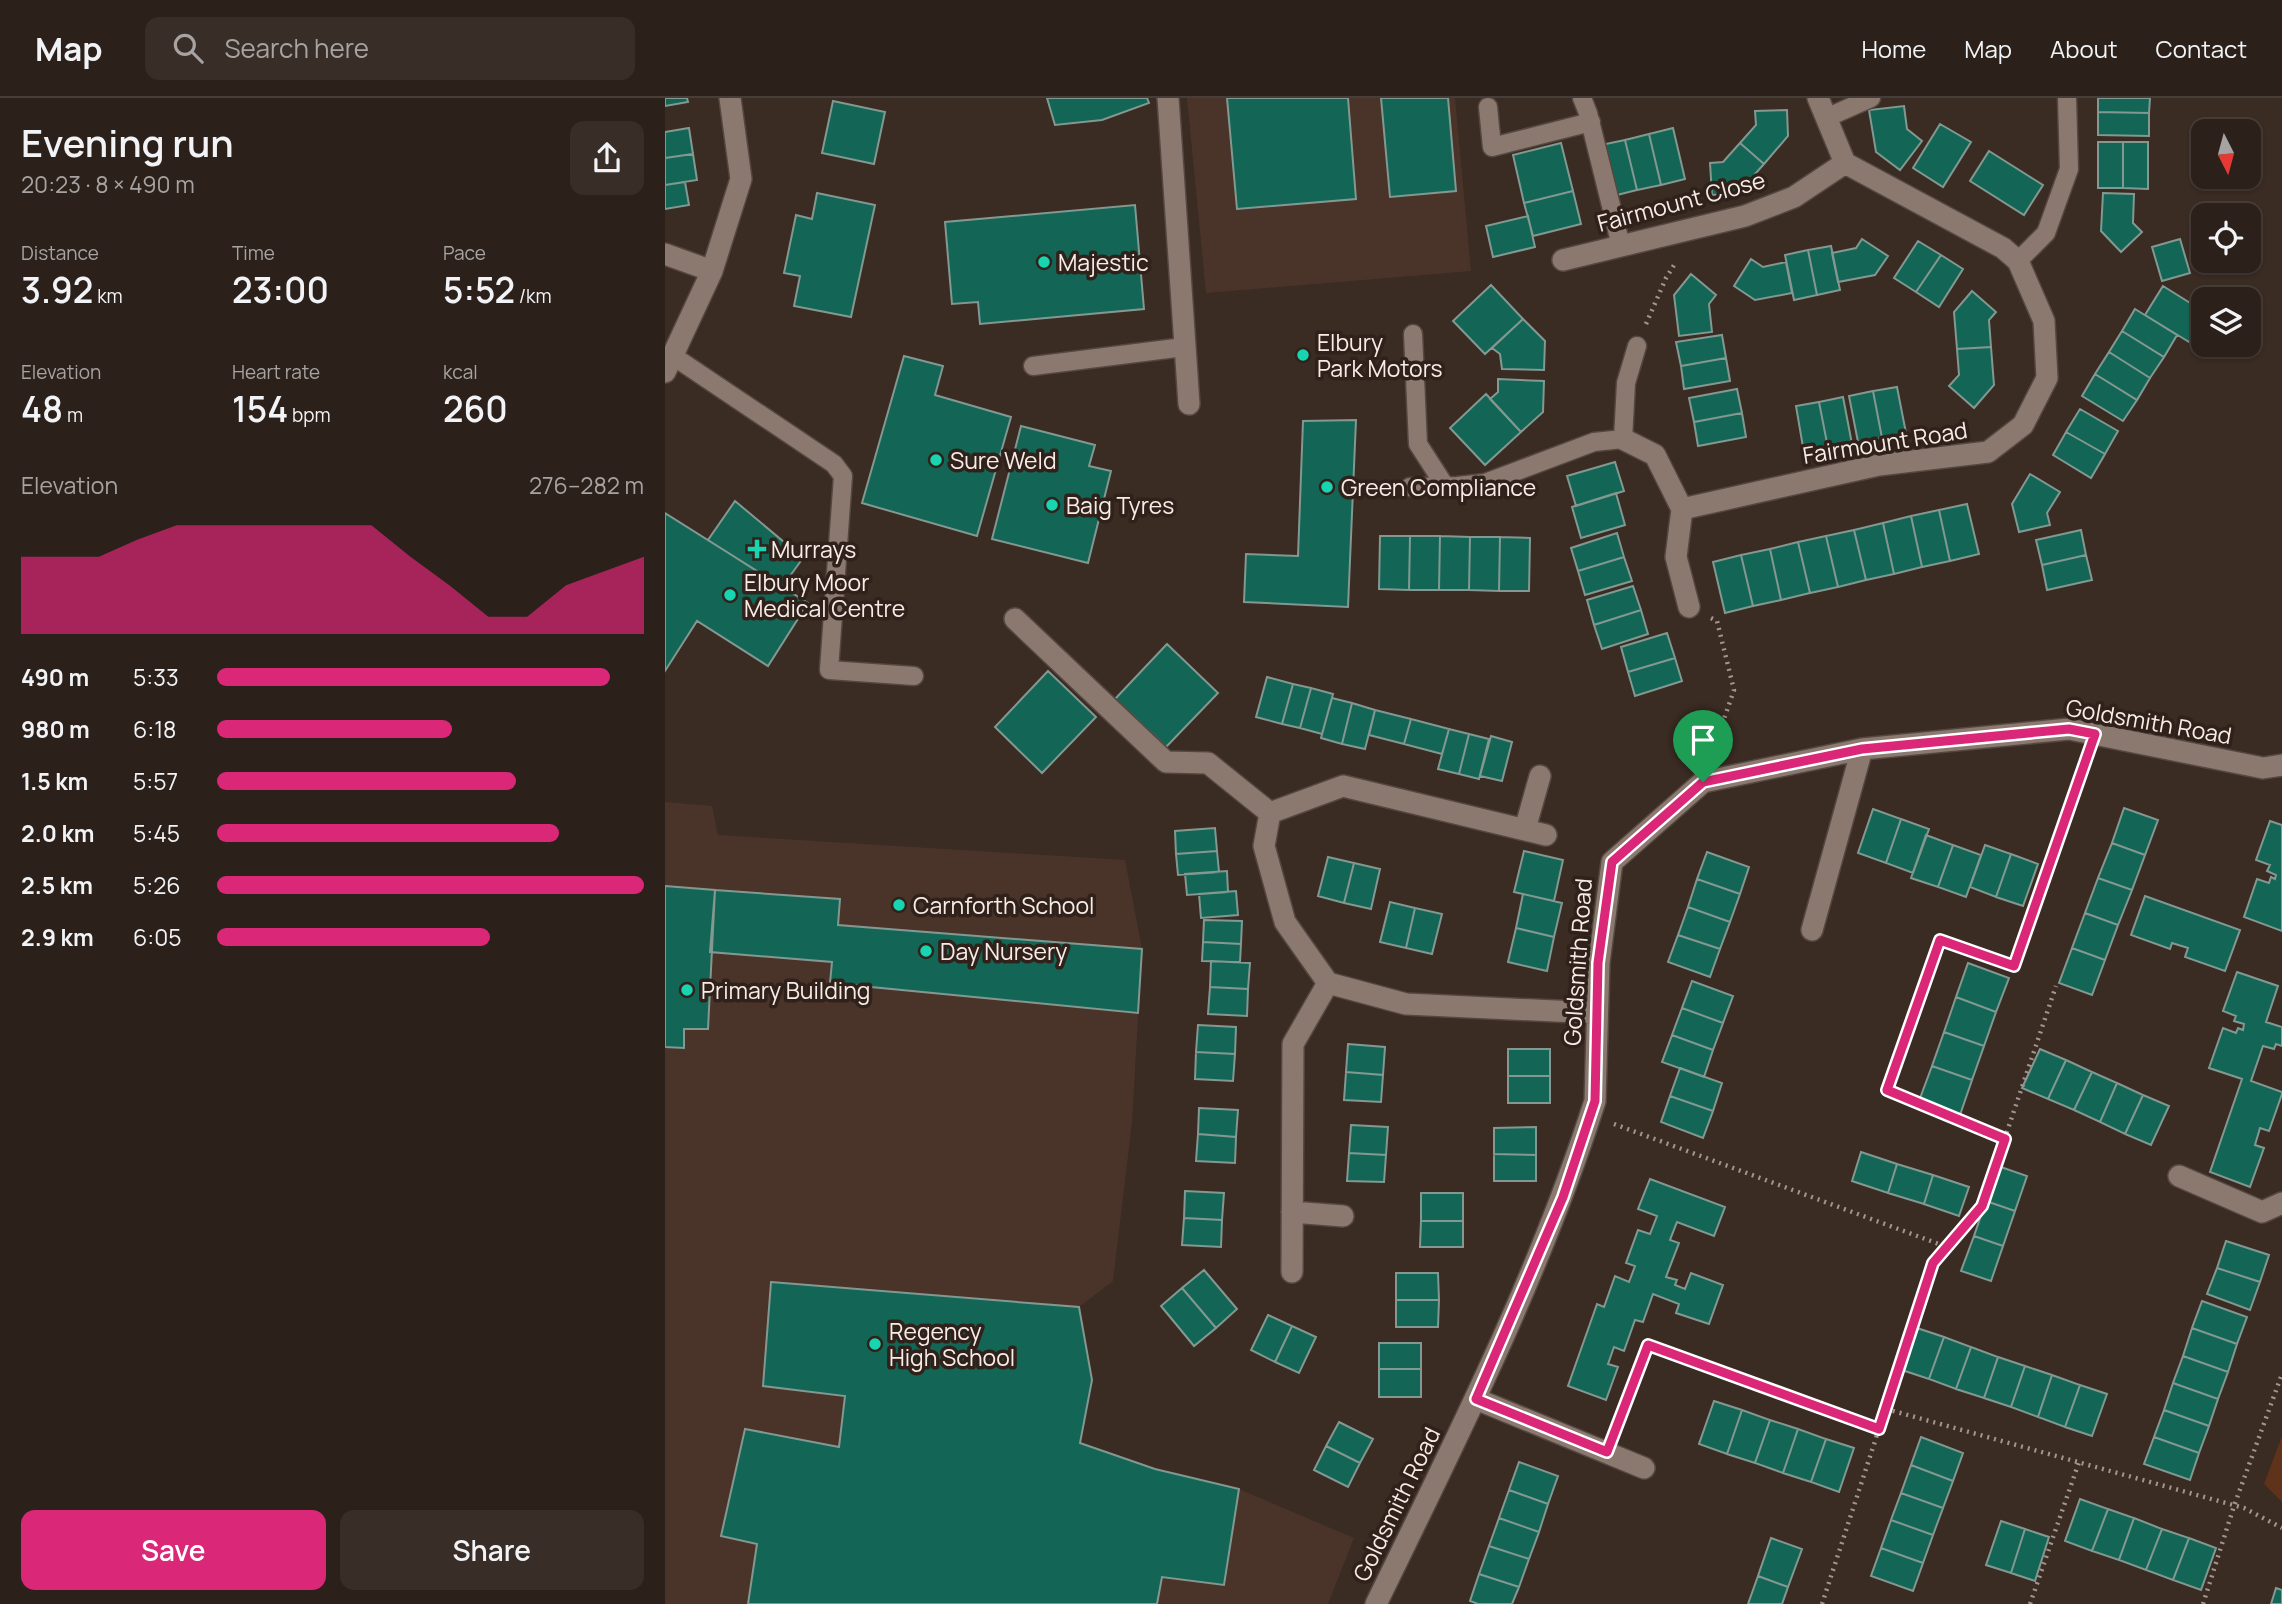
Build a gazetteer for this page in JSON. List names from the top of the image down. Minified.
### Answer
{"streets":{"street":["Fairmount Close","Fairmount Road","Goldsmith Road"]},"places":{"other":["Majestic","Elbury Park Motors","Sure Weld","Green Compliance","Baig Tyres","Elbury Moor Medical Centre","Carnforth School","Day Nursery","Primary Building","Regency High School"],"health":["Murrays"]},"north":"bottom","page":{"header":"Map","search":"Search here","nav":["Home","Map","About","Contact"],"heading":["Evening run","20:23 · 8 × 490 m"],"stats":[["Distance","3.92 km"],["Time","23:00"],["Pace","5:52 /km"],["Elevation","48 m"],["Heart rate","154 bpm"],["kcal","260"]],"chart":["Elevation","276–282 m"],"list":[{"name":"490 m","note":"5:33"},{"name":"980 m","note":"6:18"},{"name":"1.5 km","note":"5:57"},{"name":"2.0 km","note":"5:45"},{"name":"2.5 km","note":"5:26"},{"name":"2.9 km","note":"6:05"}],"buttons":["Save","Share"]}}
